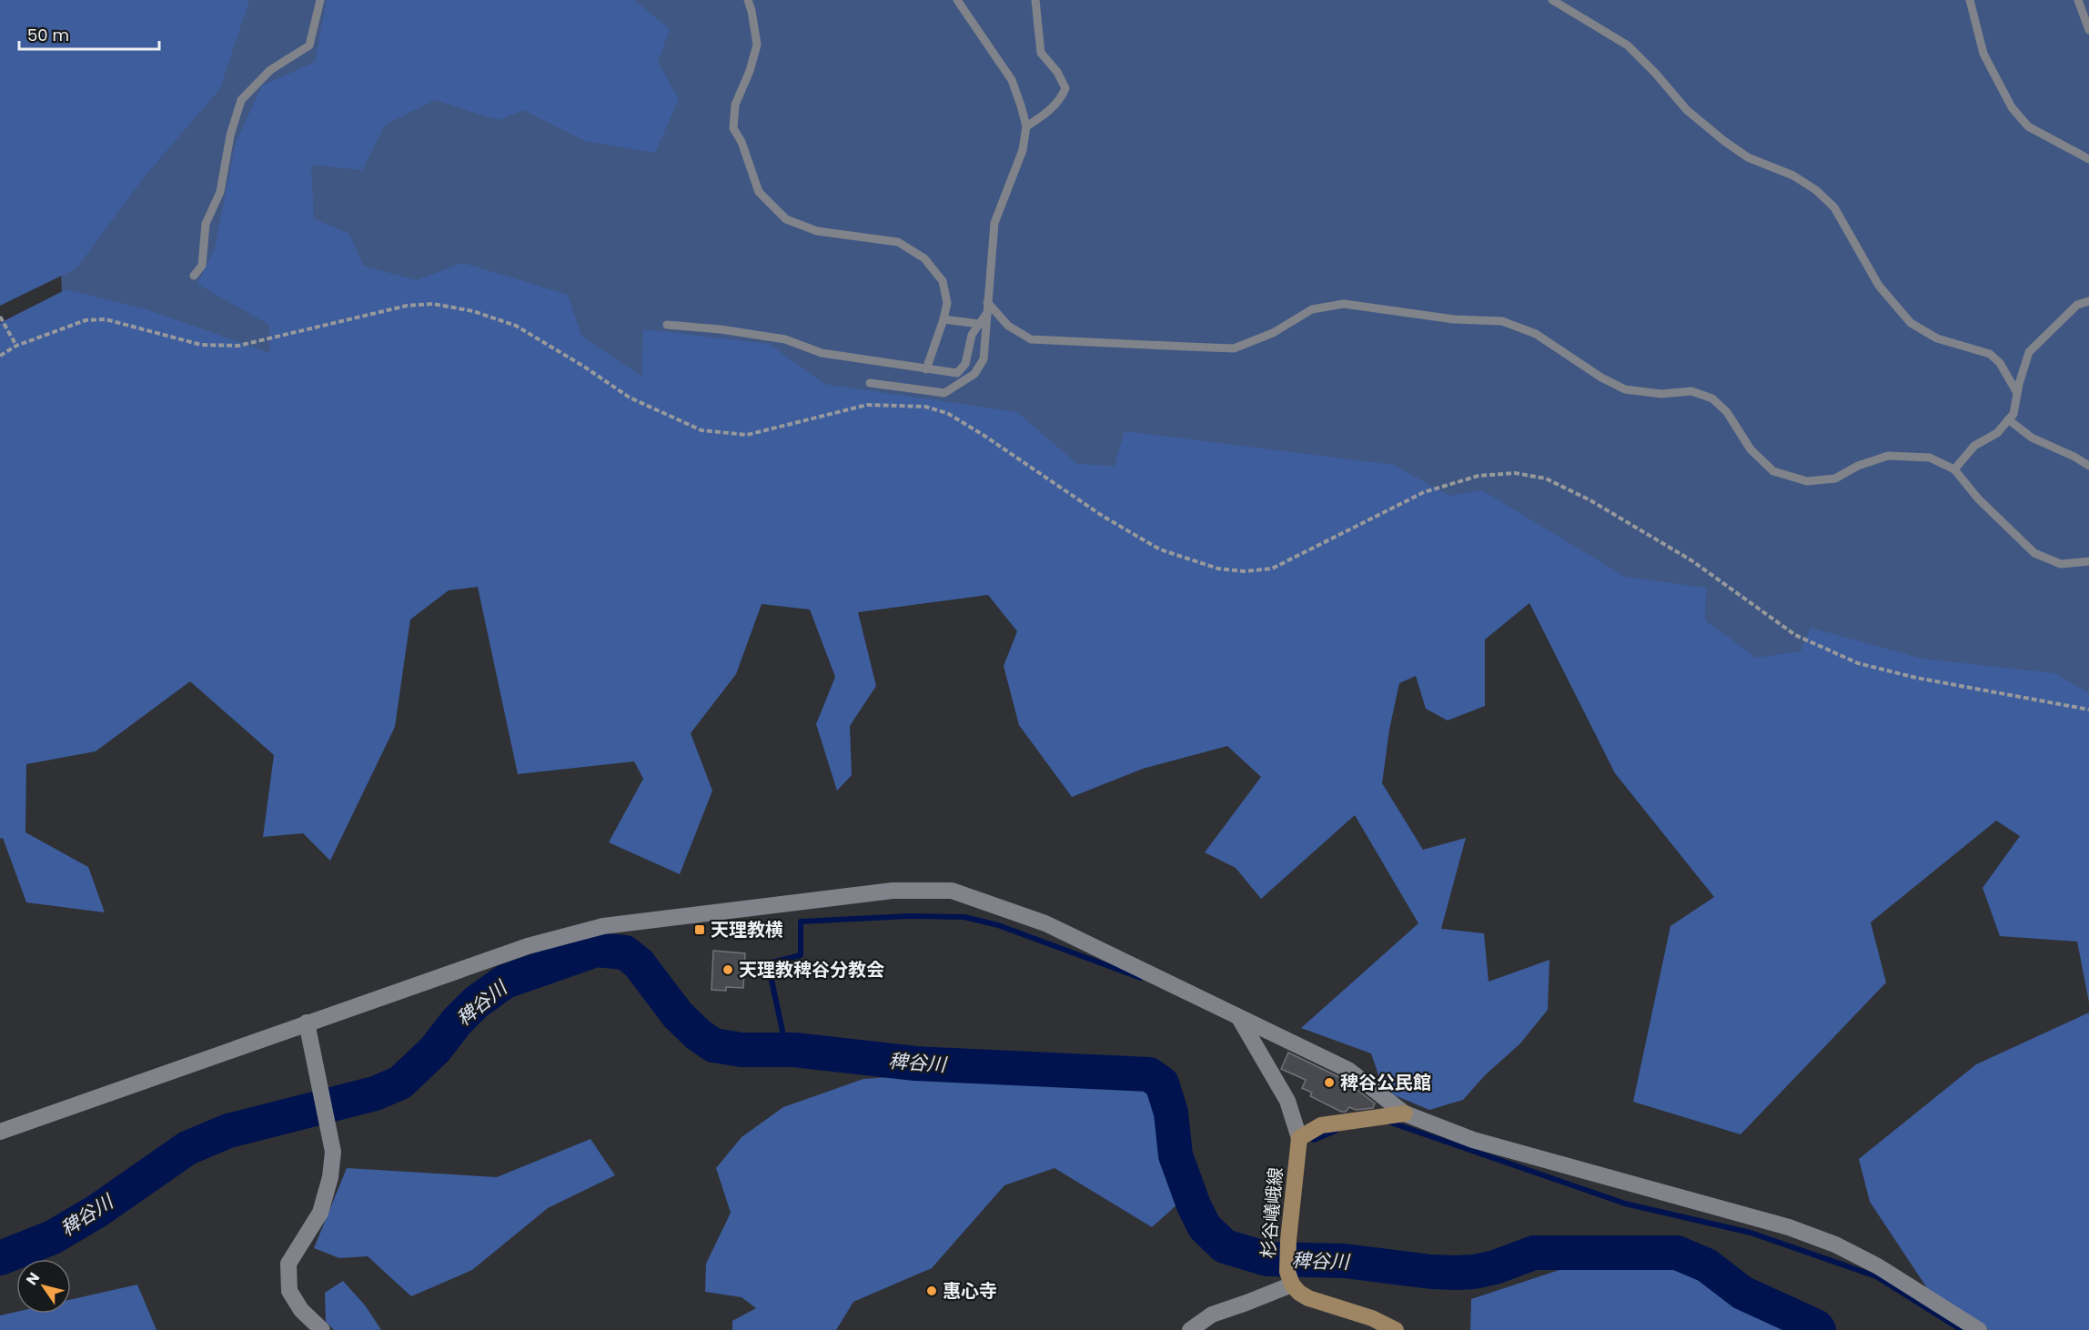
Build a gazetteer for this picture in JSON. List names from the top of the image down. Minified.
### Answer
{"streets":{"main road":["杉谷嶬峨線"]},"water":["稗谷川"],"places":{"transit":["天理教横"],"other":["天理教稗谷分教会","稗谷公民館","惠心寺"]},"scale_bar":"50 m","north":"top left"}
